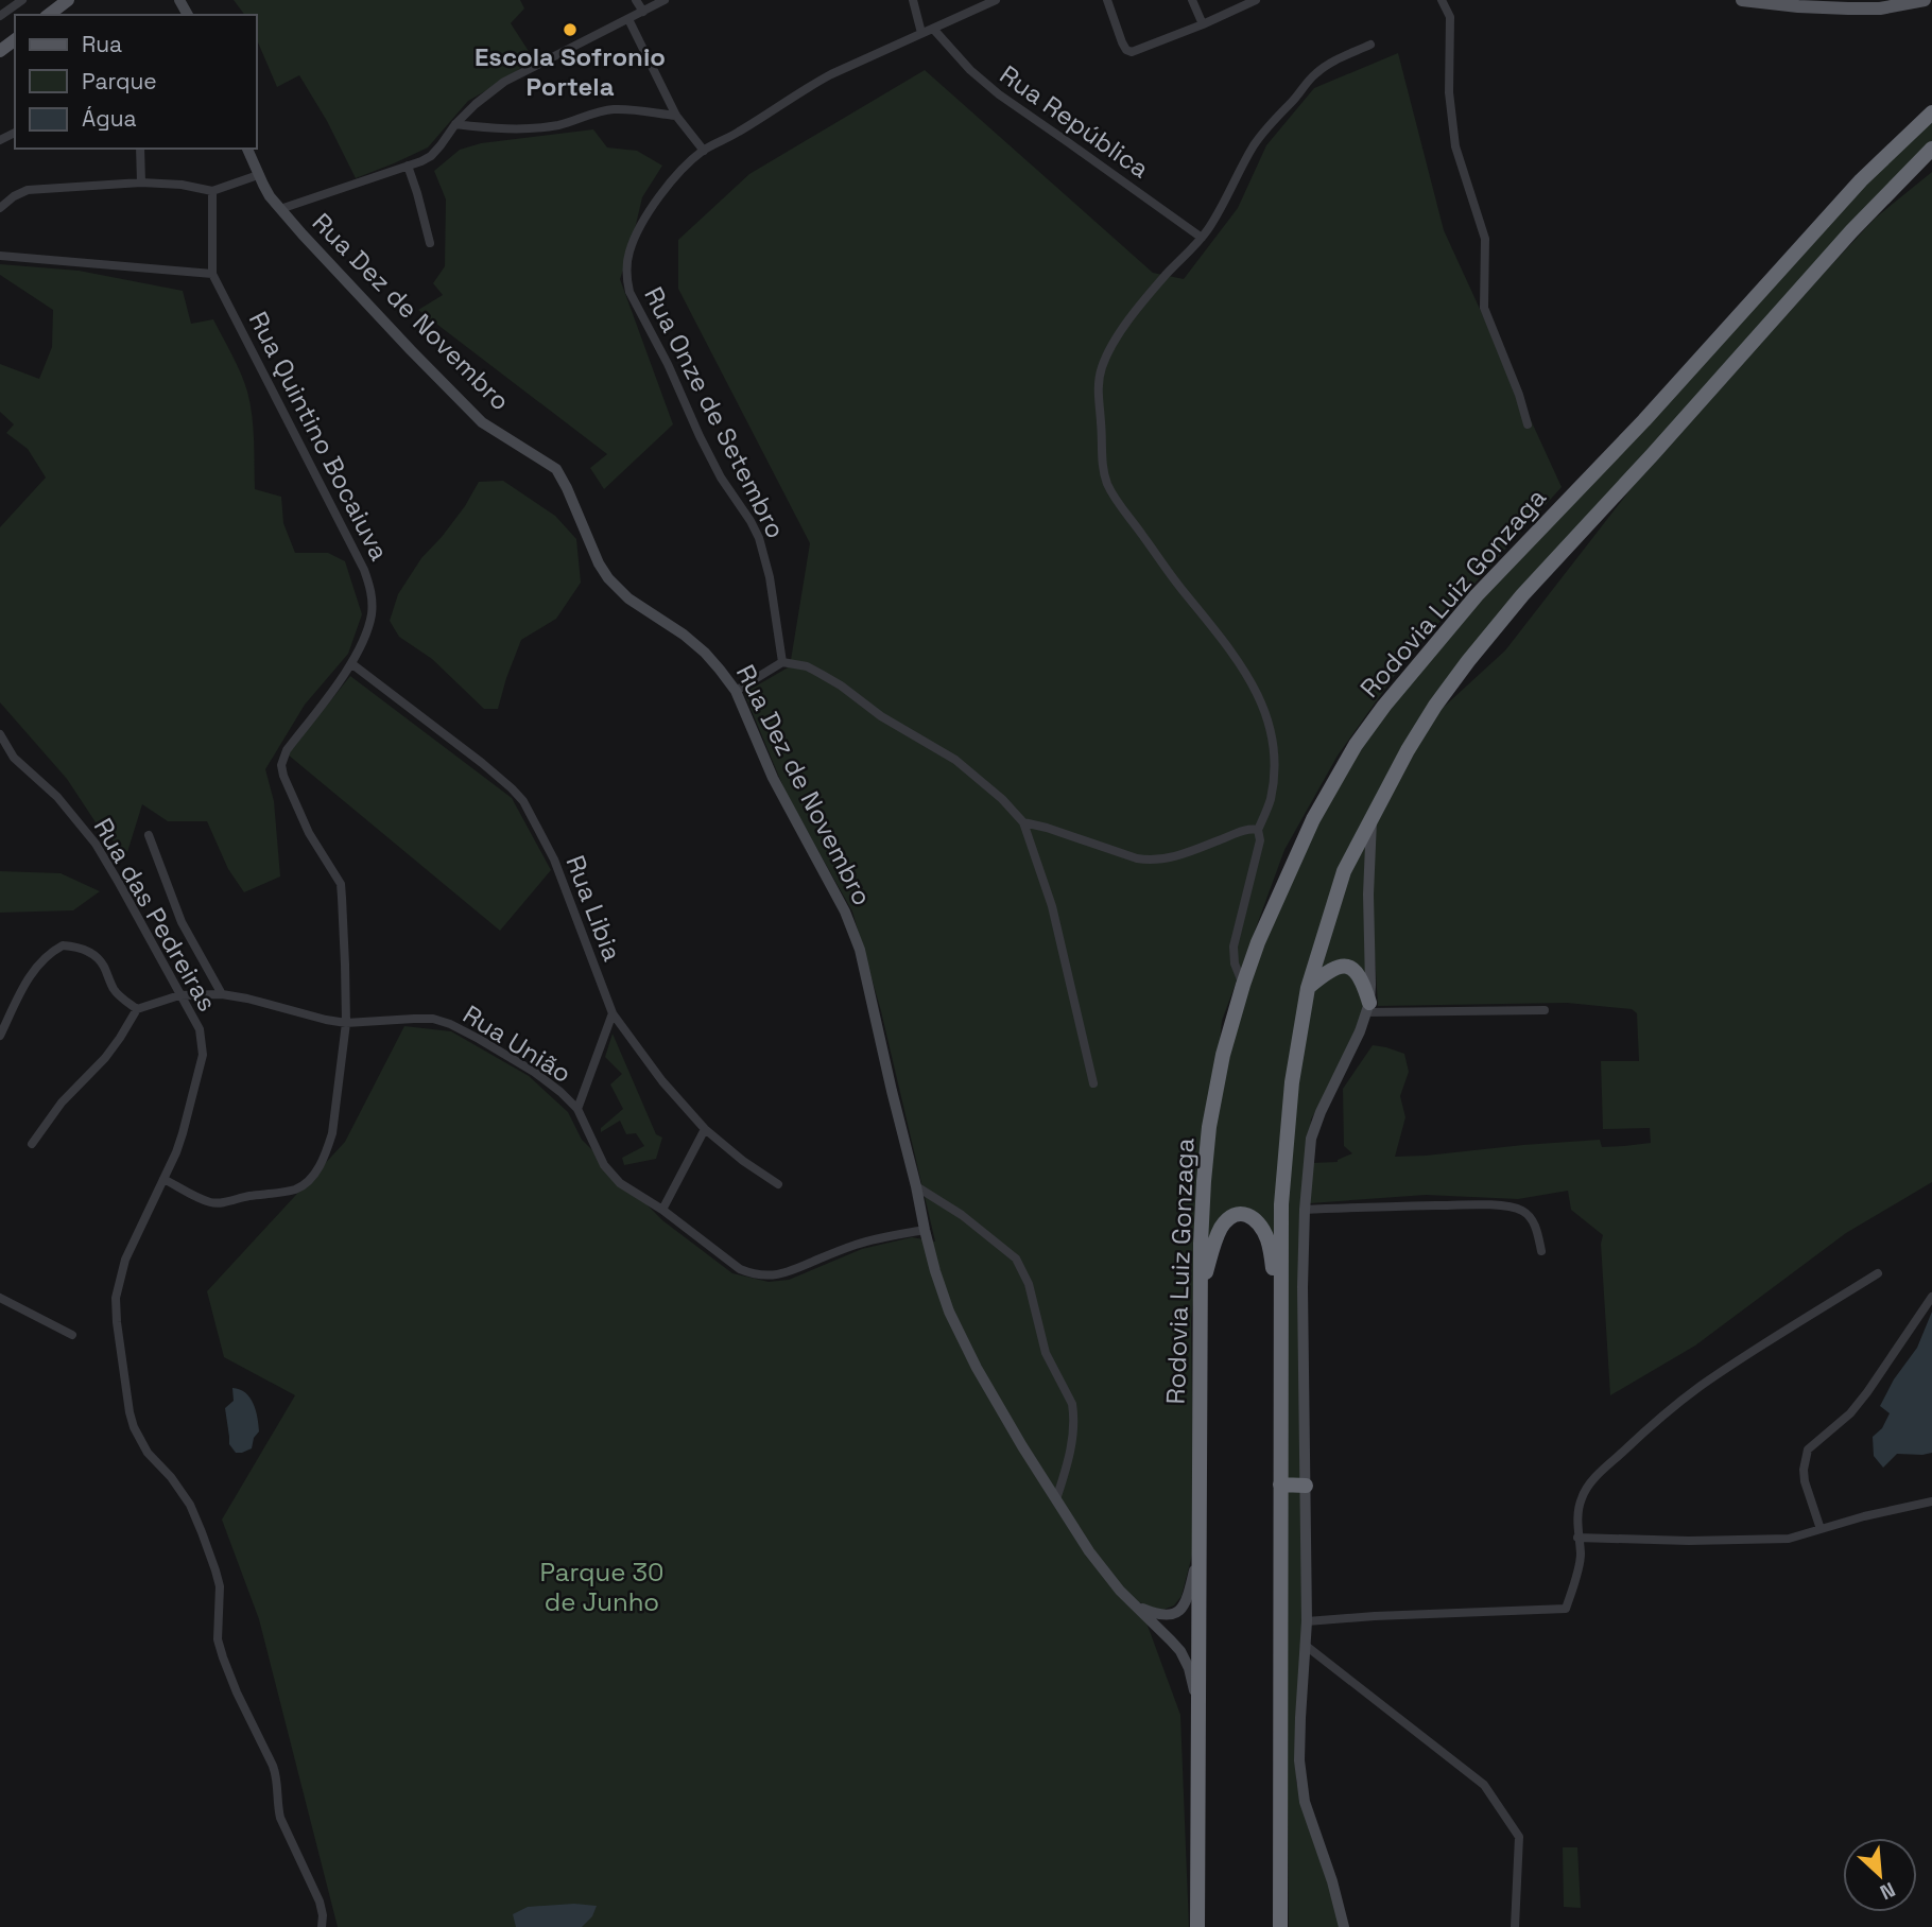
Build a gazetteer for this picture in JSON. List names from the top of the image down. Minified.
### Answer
{"streets":{"highway":["Rodovia Luiz Gonzaga"],"main road":["Rua Dez de Novembro"],"street":["Rua República","Rua Onze de Setembro","Rua Quintino Bocaiuva","Rua Libia","Rua das Pedreiras","Rua União"]},"crossings":[["Rua República","Rua Onze de Setembro"],["Rua Dez de Novembro","Rodovia Luiz Gonzaga"],["Rua Dez de Novembro","Rua União"],["Rua Quintino Bocaiuva","Rua Libia"],["Rua Quintino Bocaiuva","Rua das Pedreiras"],["Rua Quintino Bocaiuva","Rua União"],["Rua das Pedreiras","Rua União"]],"parks":["Parque 30 de Junho"],"places":["Escola Sofronio Portela"],"legend":["Rua","Parque","Água"],"north":"bottom right"}
